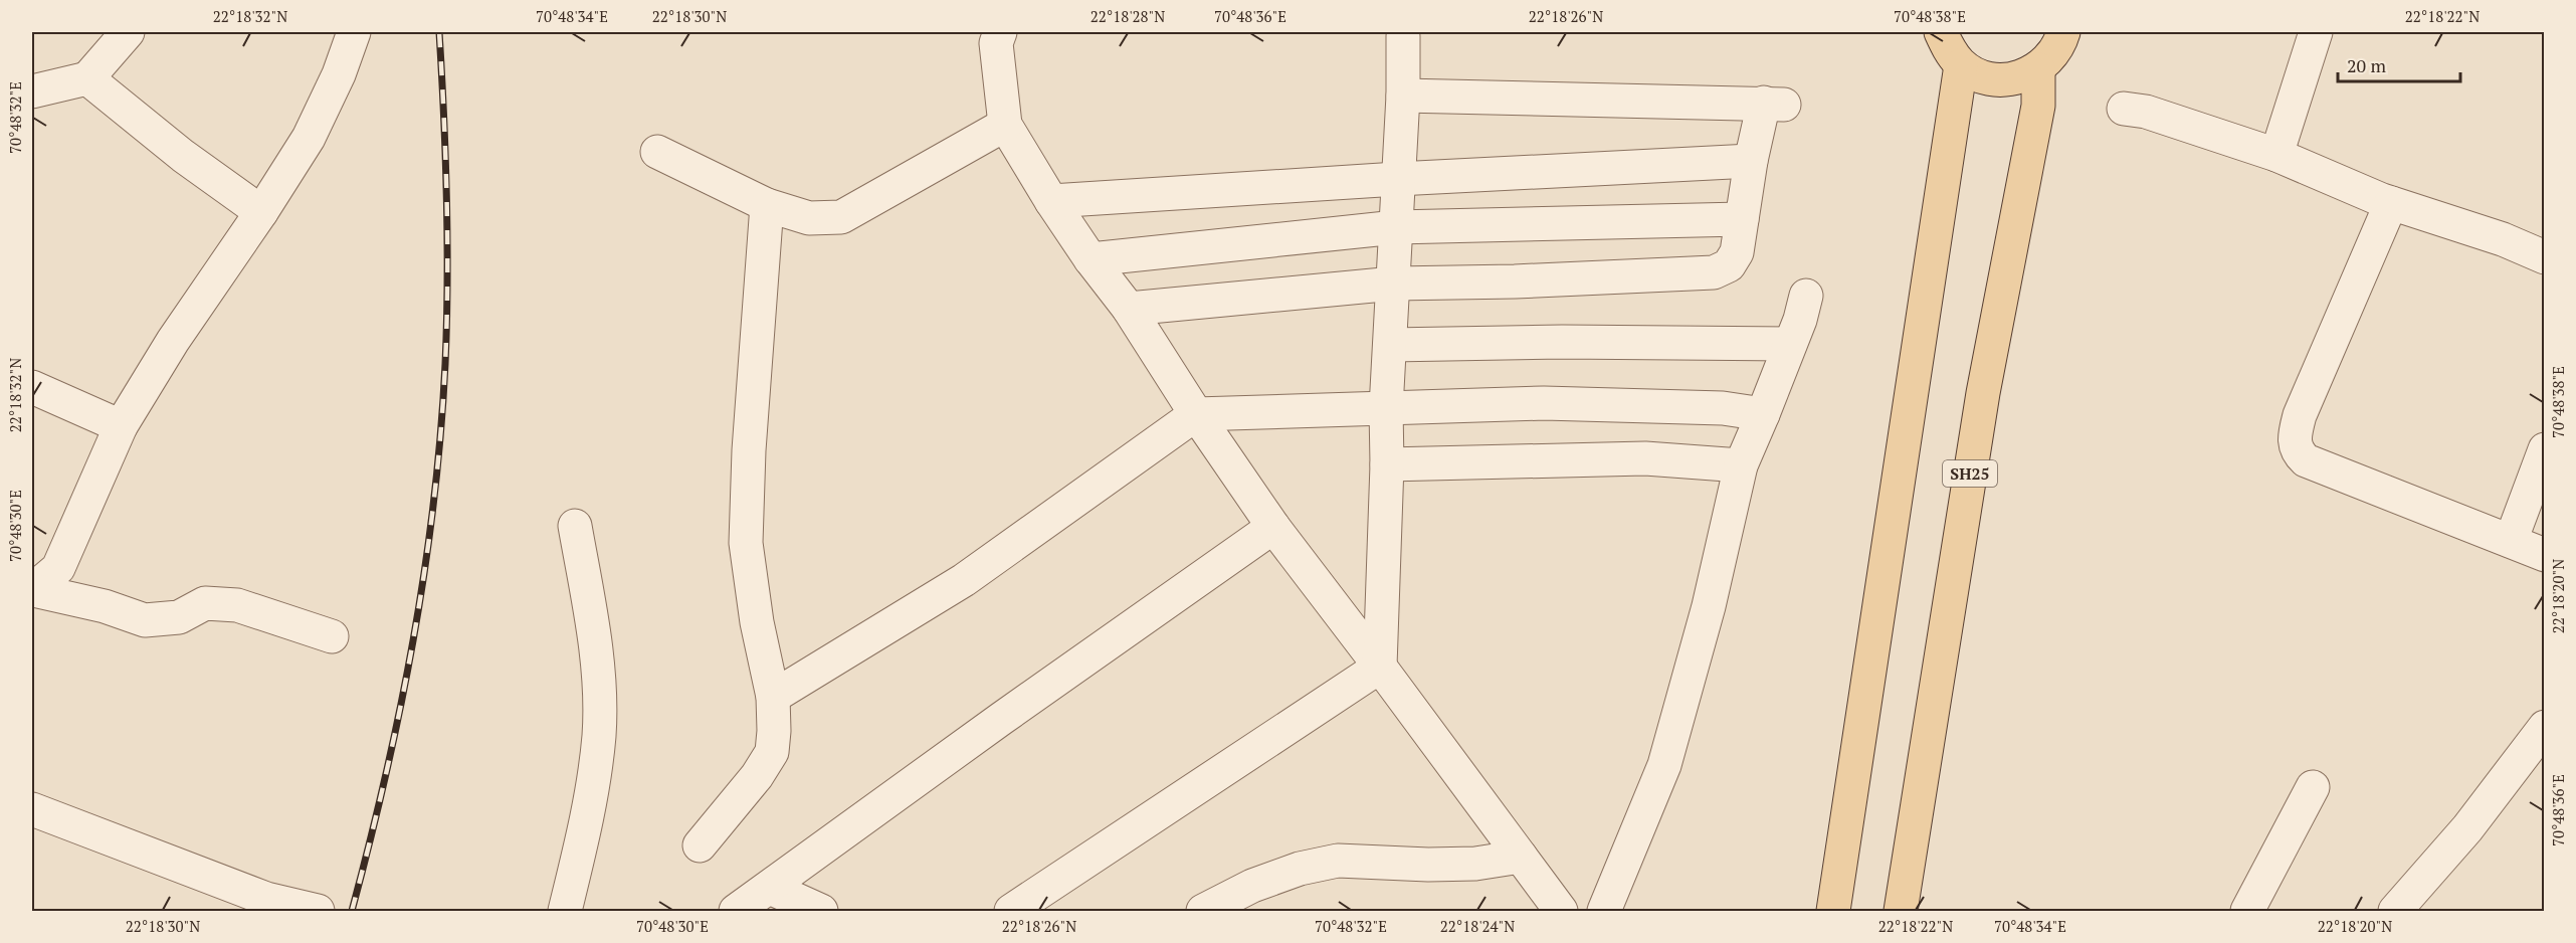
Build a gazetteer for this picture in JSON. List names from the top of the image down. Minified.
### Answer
{"streets":{"main road":["SH25"]},"scale_bar":"20 m","coordinates":["22°18'32\"N","70°48'34\"E","22°18'30\"N","22°18'28\"N","70°48'36\"E","22°18'26\"N","70°48'38\"E","22°18'22\"N","70°48'32\"E","70°48'30\"E","22°18'20\"N","22°18'24\"N"]}
